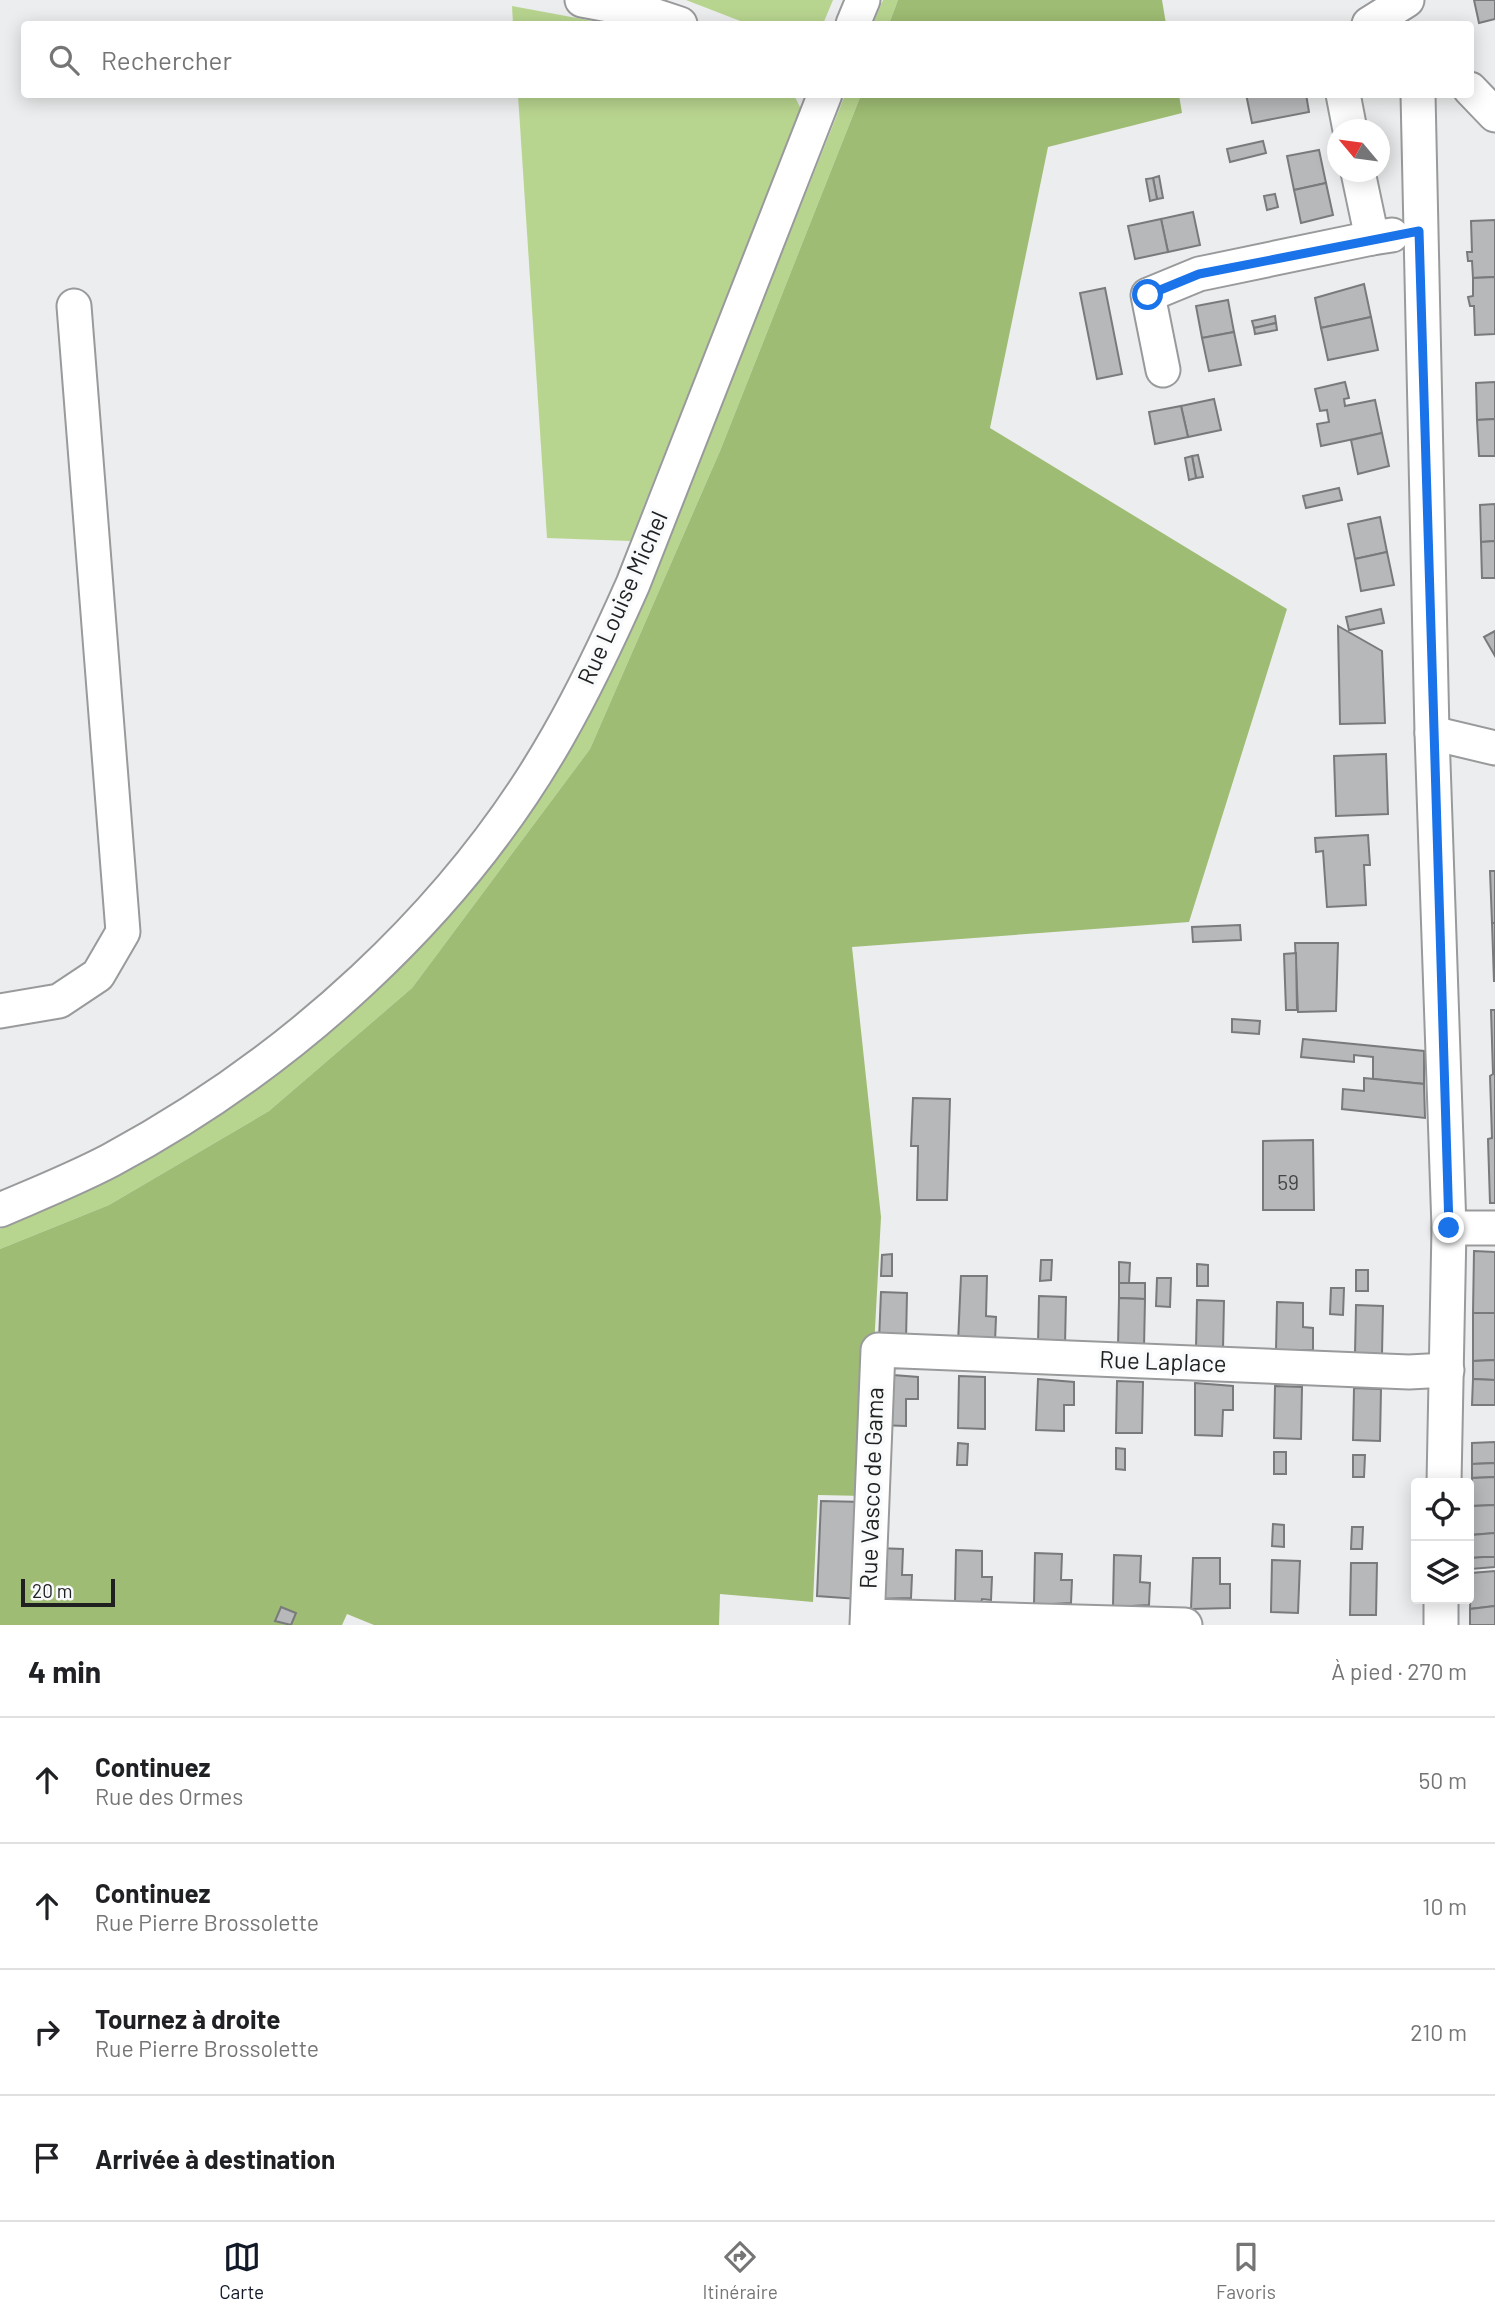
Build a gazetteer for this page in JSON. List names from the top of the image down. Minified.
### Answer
{"streets":{"street":["Rue Louise Michel","Rue Laplace","Rue Vasco de Gama"]},"crossings":[["Rue Laplace","Rue Vasco de Gama"]],"house_numbers":["59"],"scale_bar":"20 m","north":"top left","page":{"search":"Rechercher","scale":"20 m","heading":["4 min","À pied · 270 m"],"list":[["Continuez","Rue des Ormes","50 m"],["Continuez","Rue Pierre Brossolette","10 m"],["Tournez à droite","Rue Pierre Brossolette","210 m"],"Arrivée à destination"],"nav":["Carte","Itinéraire","Favoris"]}}
